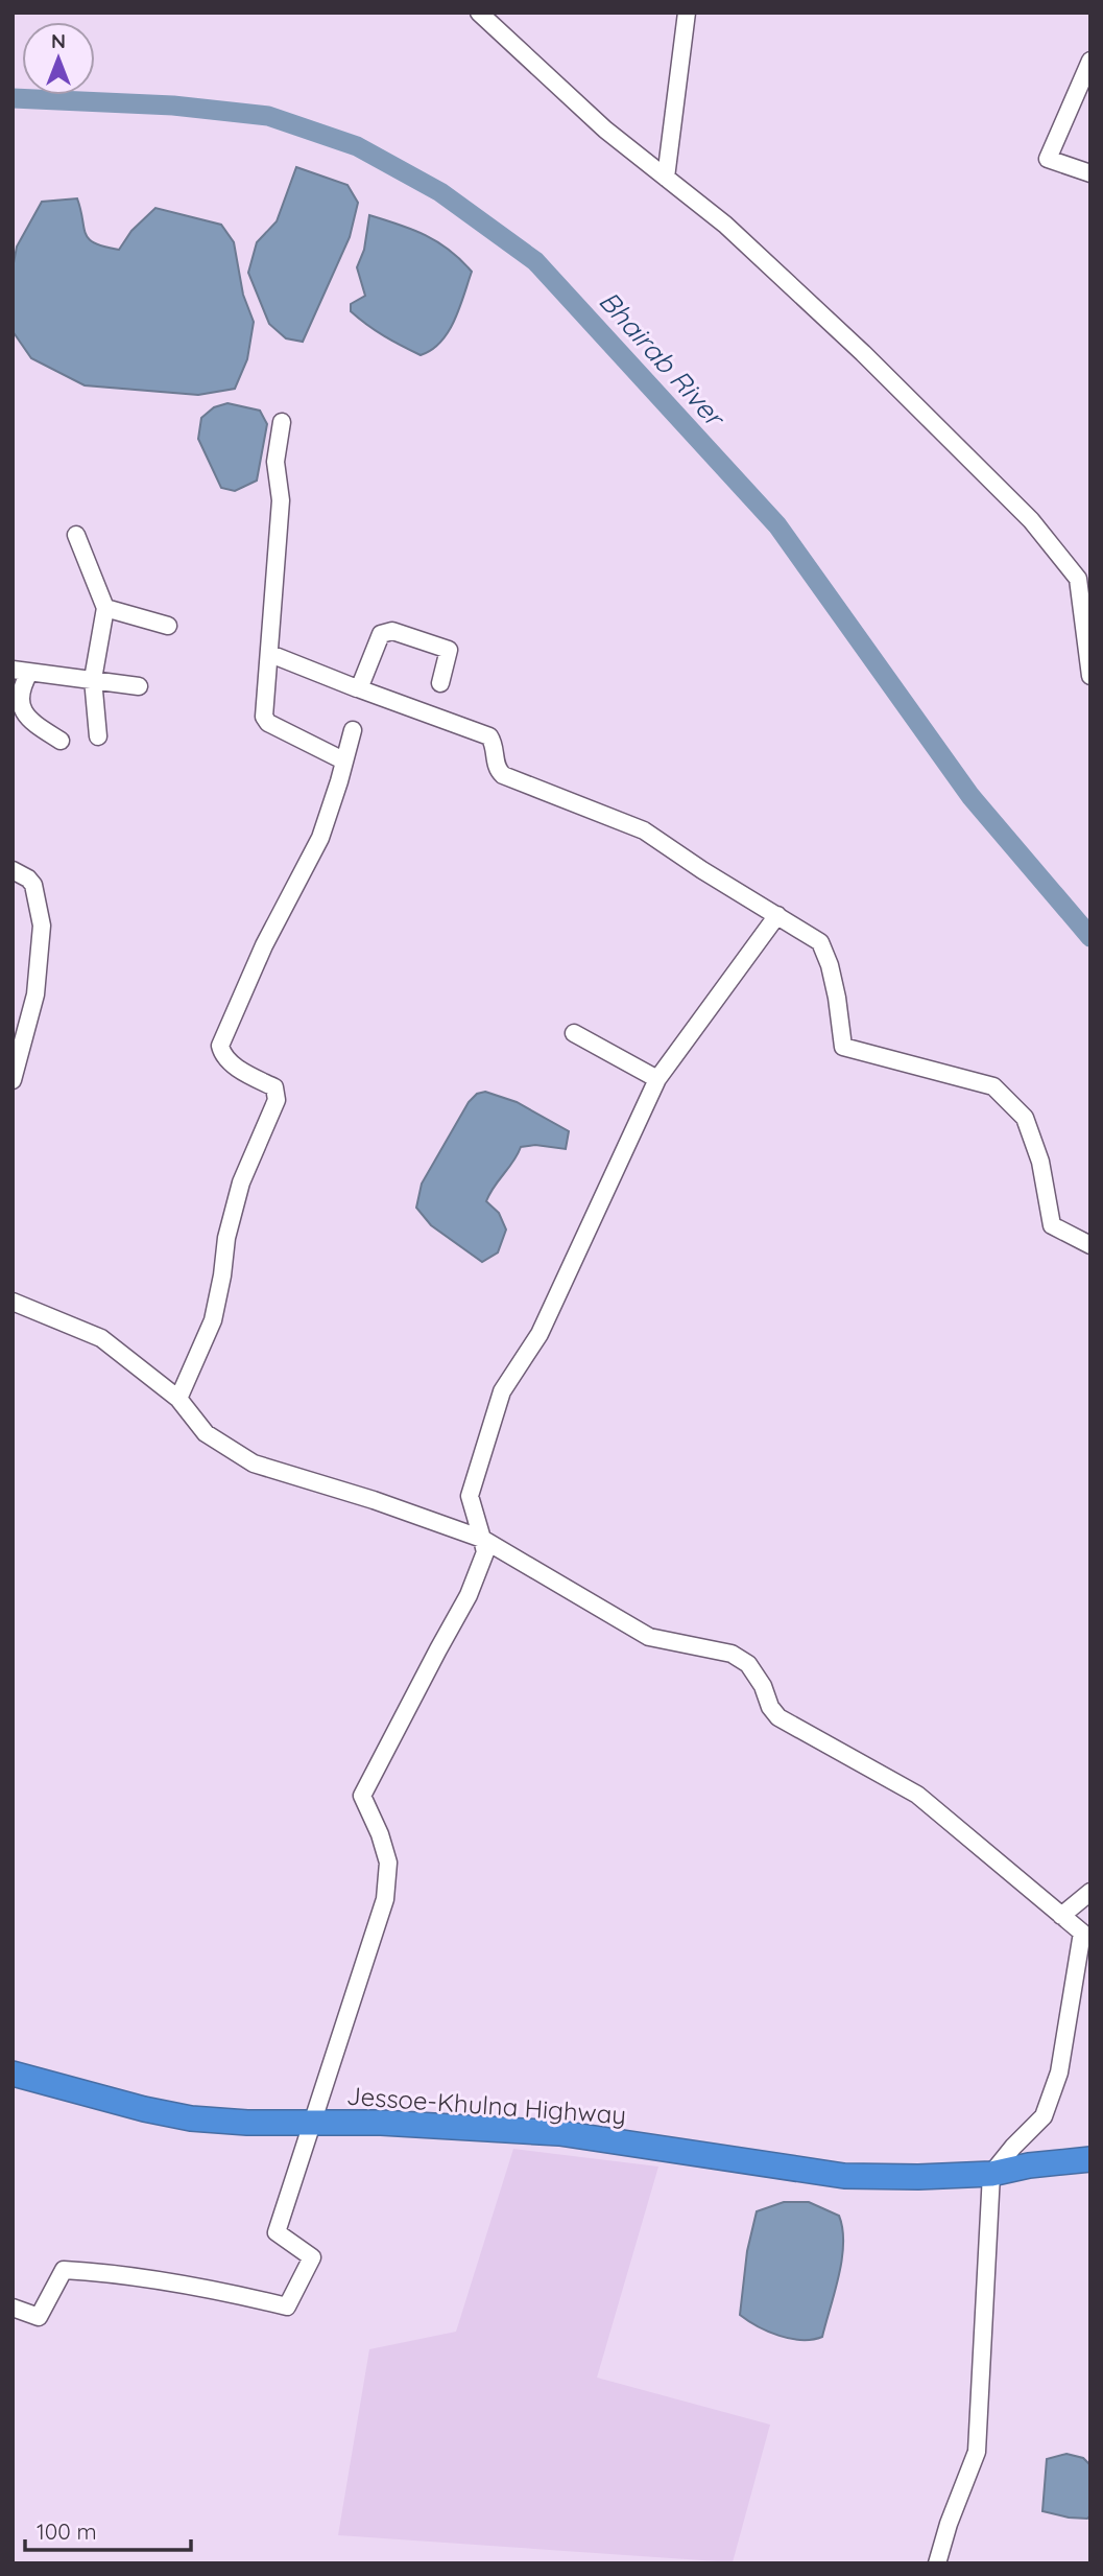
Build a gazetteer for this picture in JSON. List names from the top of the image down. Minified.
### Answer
{"streets":{"highway":["Jessoe-Khulna Highway"]},"water":["Bhairab River"],"scale_bar":"100 m","north":"top"}
